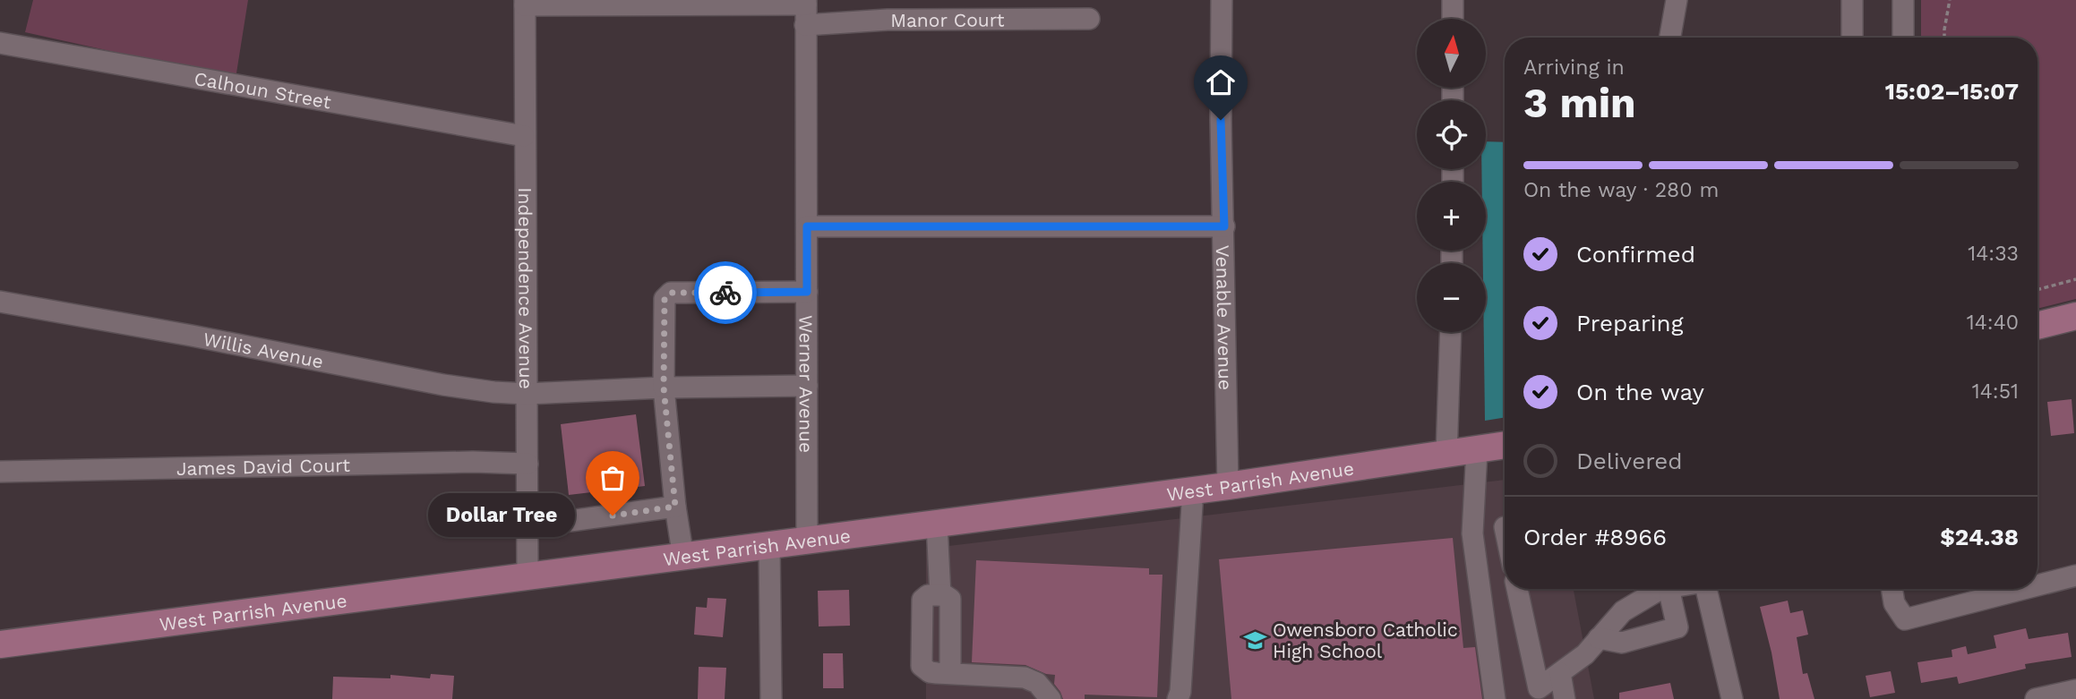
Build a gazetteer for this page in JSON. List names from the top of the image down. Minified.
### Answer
{"streets":{"main road":["West Parrish Avenue"],"street":["Manor Court","Calhoun Street","Independence Avenue","Venable Avenue","Willis Avenue","Werner Avenue","James David Court"]},"crossings":[["Manor Court","Independence Avenue"],["Manor Court","Werner Avenue"],["Calhoun Street","Independence Avenue"],["Independence Avenue","Willis Avenue"],["Independence Avenue","James David Court"],["Independence Avenue","West Parrish Avenue"],["Venable Avenue","West Parrish Avenue"],["Willis Avenue","Werner Avenue"],["Werner Avenue","West Parrish Avenue"]],"places":{"other":["Dollar Tree"],"school or university":["Owensboro Catholic High School"]},"north":"top","page":{"map_buttons":["+","−"],"heading":["3 min","Arriving in","15:02–15:07"],"panel":["Order #8966","$24.38"],"bar":"On the way · 280 m","list":[["Confirmed","14:33"],["Preparing","14:40"],["On the way","14:51"],"Delivered"],"bubble":"Dollar Tree"}}
